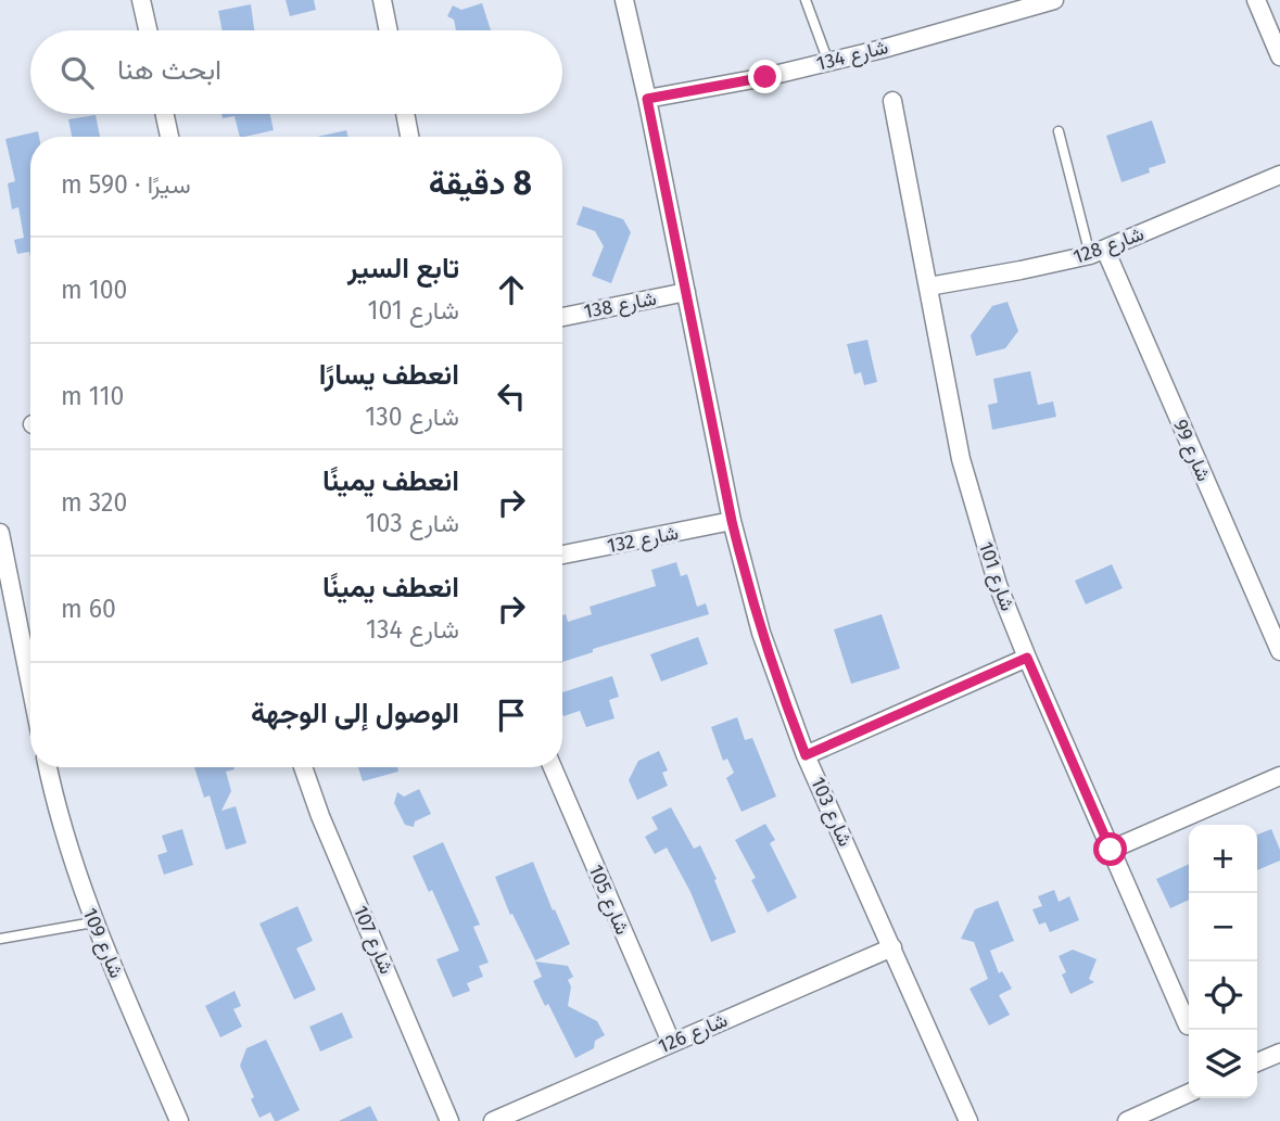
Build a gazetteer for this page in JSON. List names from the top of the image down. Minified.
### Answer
{"streets":{"street":["شارع 134","شارع 128","شارع 138","شارع 99","شارع 132","شارع 101","شارع 103","شارع 105","شارع 107","شارع 109","شارع 126"]},"crossings":[["شارع 134","شارع 103"],["شارع 128","شارع 99"],["شارع 128","شارع 101"],["شارع 138","شارع 103"],["شارع 132","شارع 103"],["شارع 103","شارع 126"],["شارع 105","شارع 126"]],"page":{"search":"ابحث هنا","heading":["8 دقيقة","سيرًا · 590 m"],"list":[["تابع السير","شارع 101","100 m"],["انعطف يسارًا","شارع 130","110 m"],["انعطف يمينًا","شارع 103","320 m"],["انعطف يمينًا","شارع 134","60 m"],"الوصول إلى الوجهة"],"map_buttons":["+","−"]}}
